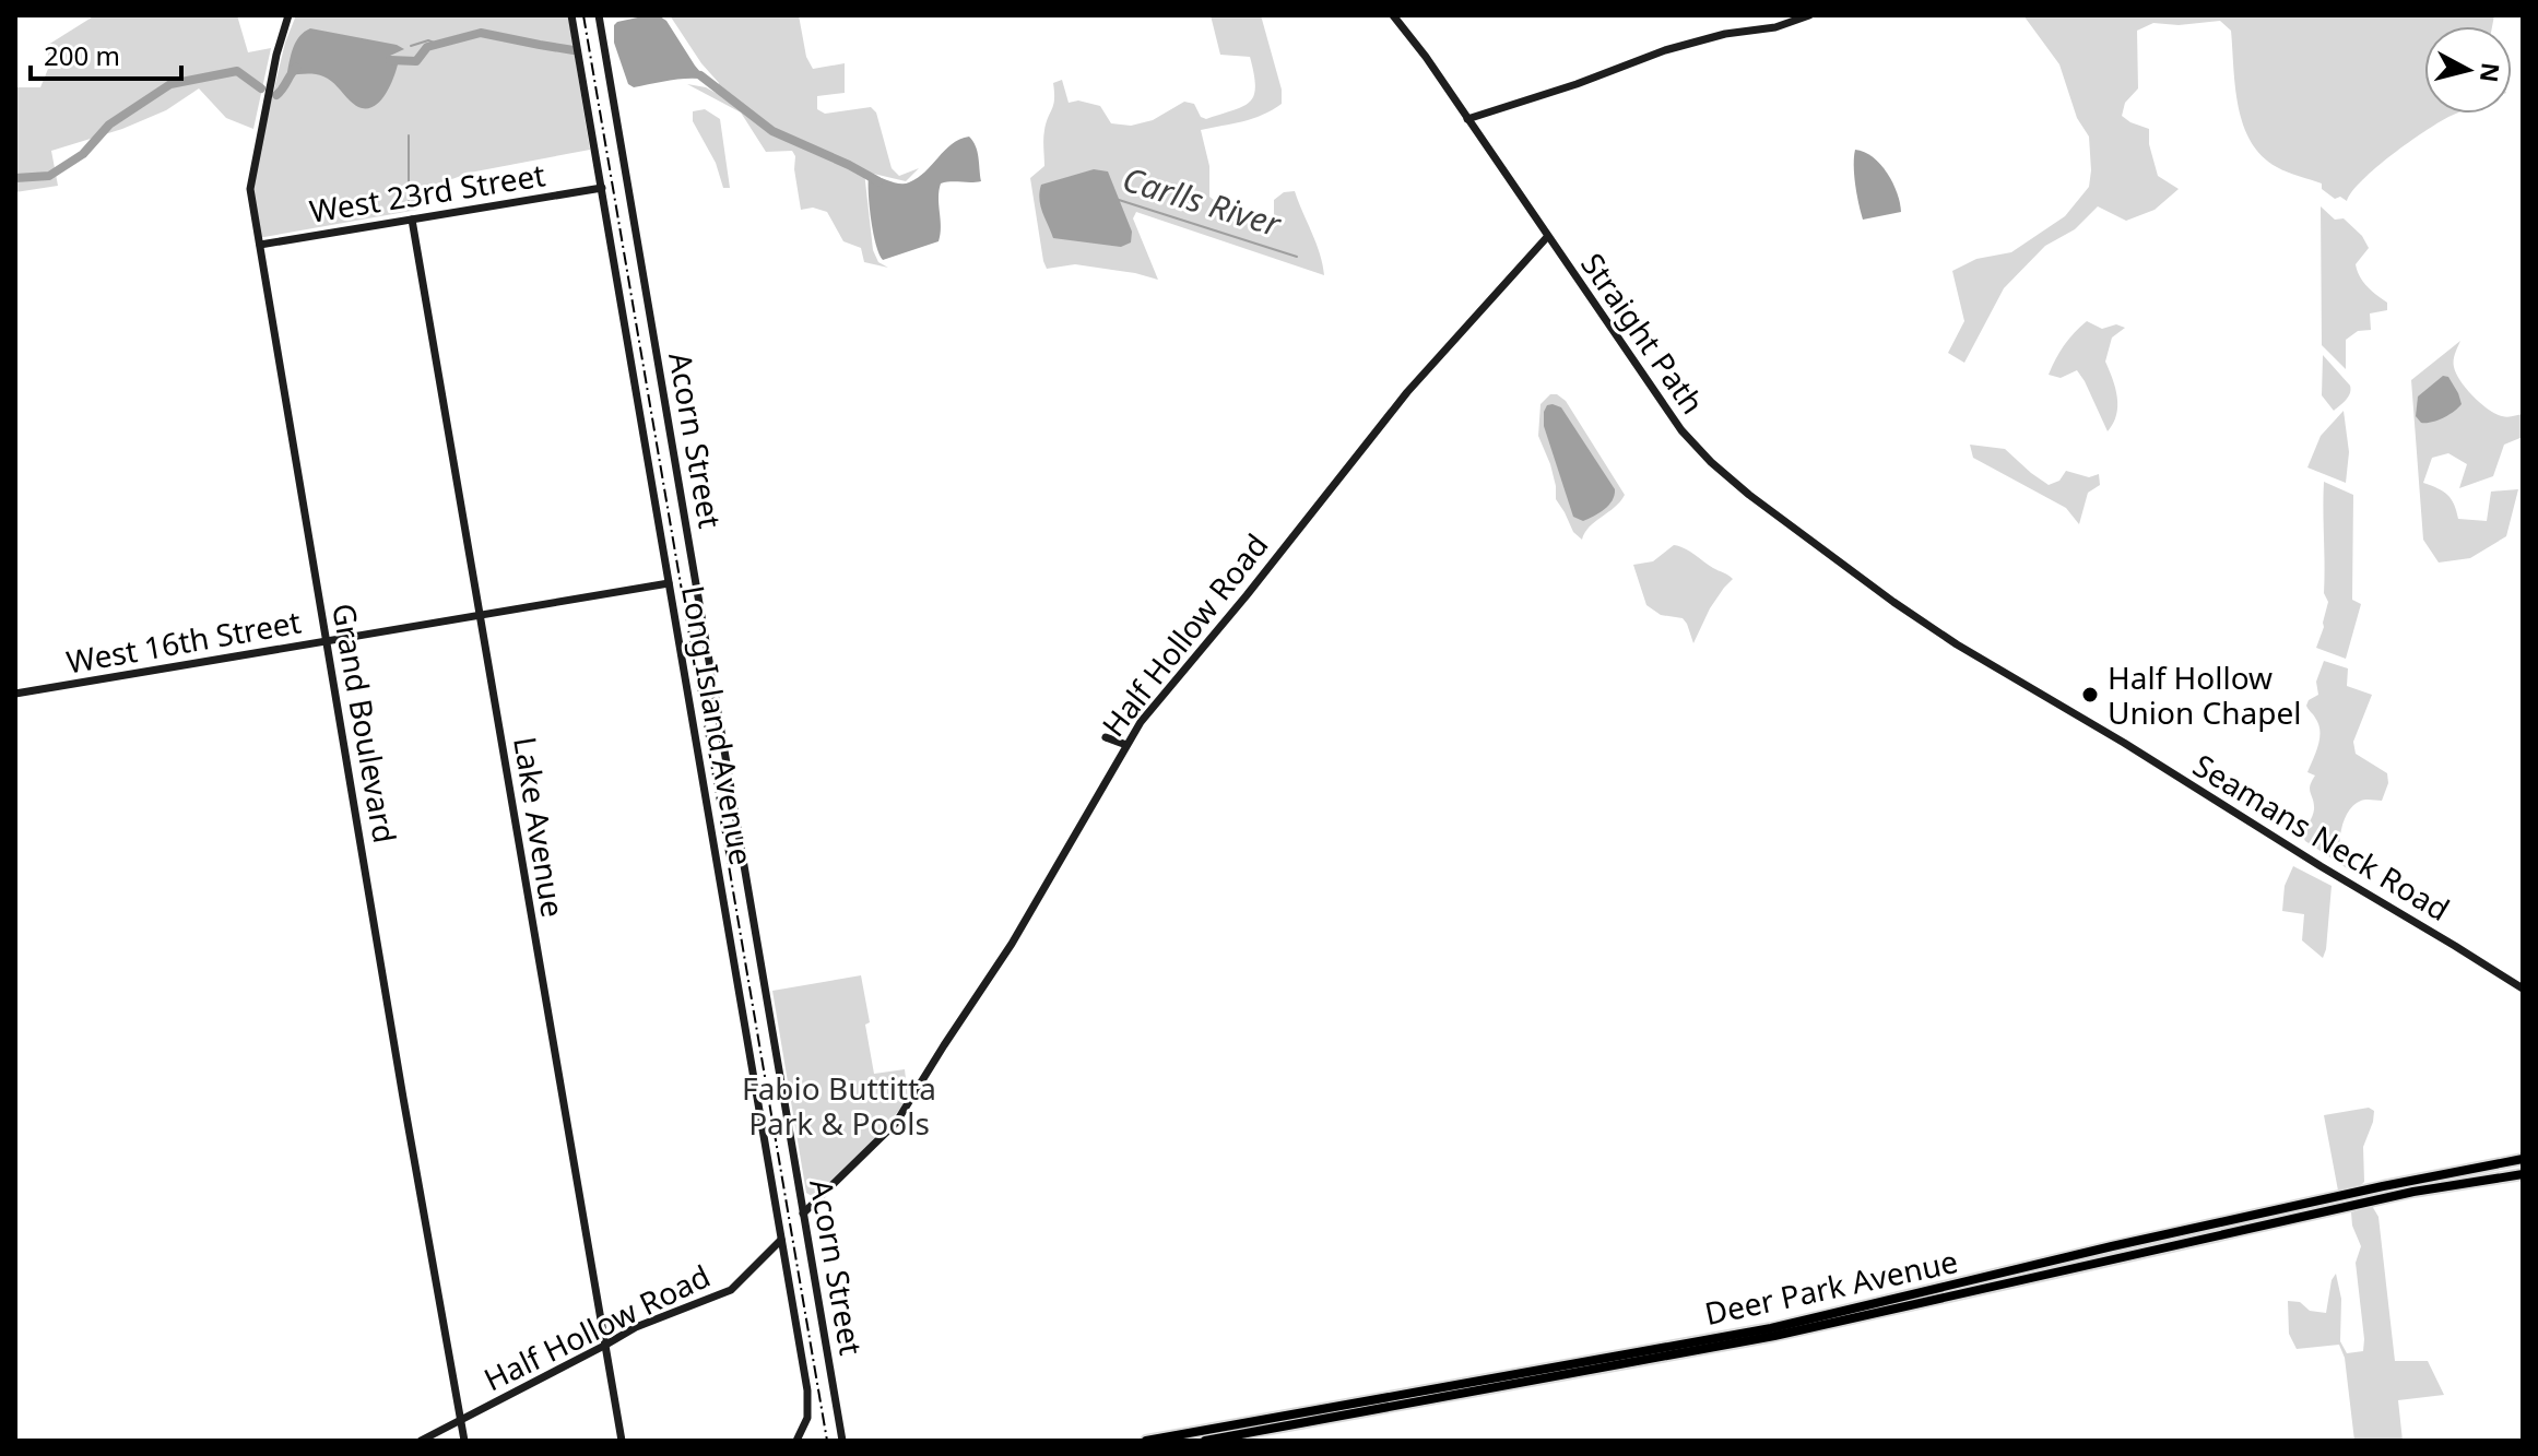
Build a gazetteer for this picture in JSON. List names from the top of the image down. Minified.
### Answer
{"streets":{"main road":["Deer Park Avenue"],"street":["West 23rd Street","Straight Path","Acorn Street","Half Hollow Road","West 16th Street","Grand Boulevard","Long Island Avenue","Lake Avenue","Seamans Neck Road"]},"crossings":[["West 23rd Street","Grand Boulevard"],["West 23rd Street","Long Island Avenue"],["West 23rd Street","Lake Avenue"],["Straight Path","Half Hollow Road"],["Straight Path","Seamans Neck Road"],["Acorn Street","Half Hollow Road"],["Half Hollow Road","Grand Boulevard"],["Half Hollow Road","Long Island Avenue"],["Half Hollow Road","Lake Avenue"],["West 16th Street","Grand Boulevard"],["West 16th Street","Long Island Avenue"],["West 16th Street","Lake Avenue"]],"water":["Carlls River"],"parks":["Fabio Buttitta Park & Pools"],"places":["Half Hollow Union Chapel"],"scale_bar":"200 m","north":"right"}
